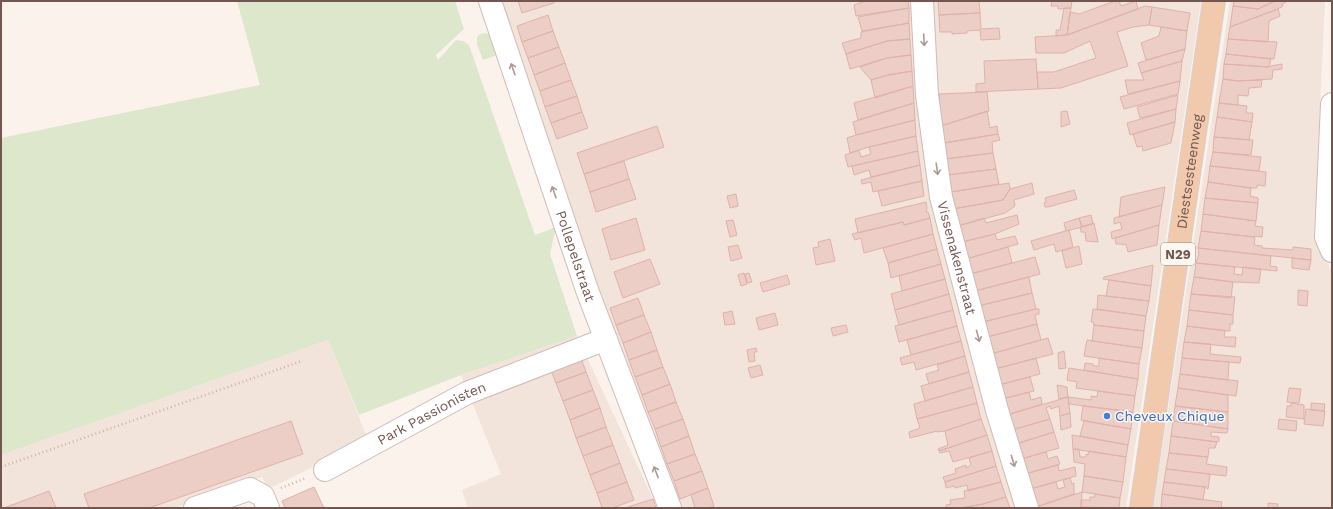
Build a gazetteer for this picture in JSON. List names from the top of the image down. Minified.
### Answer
{"streets":{"main road":["Diestsesteenweg","N29"],"street":["Pollepelstraat","Vissenakenstraat","Park Passionisten"]},"crossings":[["Pollepelstraat","Park Passionisten"]],"one_way":["Pollepelstraat","Vissenakenstraat"],"places":["Cheveux Chique"]}
